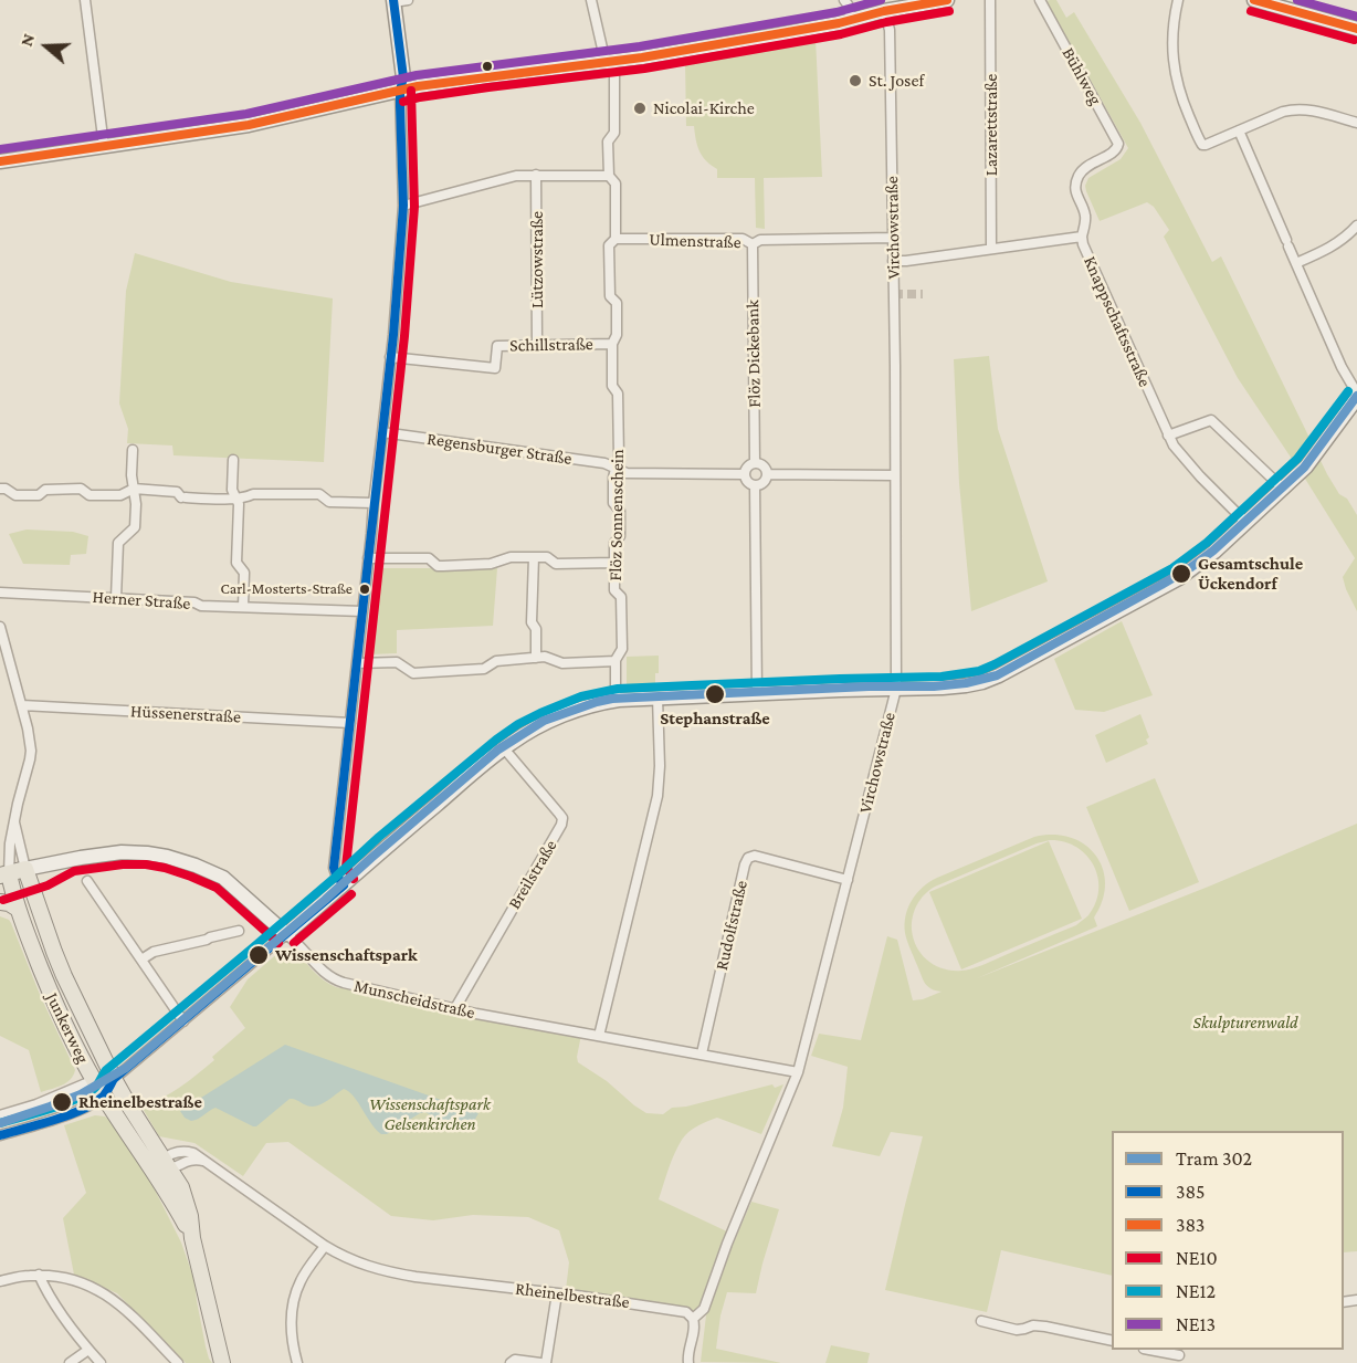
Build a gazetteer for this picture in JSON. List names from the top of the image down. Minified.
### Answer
{"streets":{"main road":["Munscheidstraße","Junkerweg"],"street":["Bühlweg","Lazarettstraße","Virchowstraße","Ulmenstraße","Lützowstraße","Knappschaftsstraße","Schillstraße","Flöz Dickebank","Regensburger Straße","Flöz Sonnenschein","Herner Straße","Hüssenerstraße","Breilstraße","Rudolfstraße","Rheinelbestraße"]},"crossings":[["Bühlweg","Knappschaftsstraße"],["Lazarettstraße","Knappschaftsstraße"],["Virchowstraße","Ulmenstraße"],["Virchowstraße","Knappschaftsstraße"],["Virchowstraße","Rudolfstraße"],["Virchowstraße","Munscheidstraße"],["Virchowstraße","Rheinelbestraße"],["Ulmenstraße","Flöz Dickebank"],["Ulmenstraße","Flöz Sonnenschein"],["Lützowstraße","Schillstraße"],["Schillstraße","Flöz Sonnenschein"],["Flöz Dickebank","Regensburger Straße"],["Regensburger Straße","Flöz Sonnenschein"],["Breilstraße","Munscheidstraße"],["Rudolfstraße","Munscheidstraße"],["Munscheidstraße","Junkerweg"],["Junkerweg","Rheinelbestraße"]],"parks":["Skulpturenwald","Wissenschaftspark Gelsenkirchen"],"places":["St. Josef","Nicolai-Kirche","Gesamtschule Ückendorf","Carl-Mosterts-Straße","Stephanstraße","Wissenschaftspark","Rheinelbestraße"],"lines":["transit line 385","transit line 383","transit line NE13","transit line NE10","transit line NE12","tram line 302"],"legend":["Tram 302","385","383","NE10","NE12","NE13"],"north":"left"}
